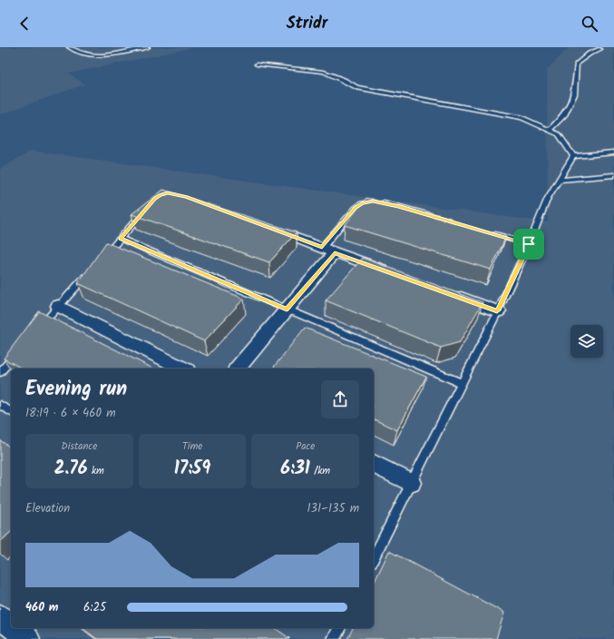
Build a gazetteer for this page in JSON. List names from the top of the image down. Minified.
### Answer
{"page":{"header":"Stridr","heading":["Evening run","18:19 · 6 × 460 m"],"stats":[["Distance","2.76 km"],["Time","17:59"],["Pace","6:31 /km"]],"chart":["Elevation","131–135 m"],"list":[{"name":"460 m","note":"6:25"}]}}
